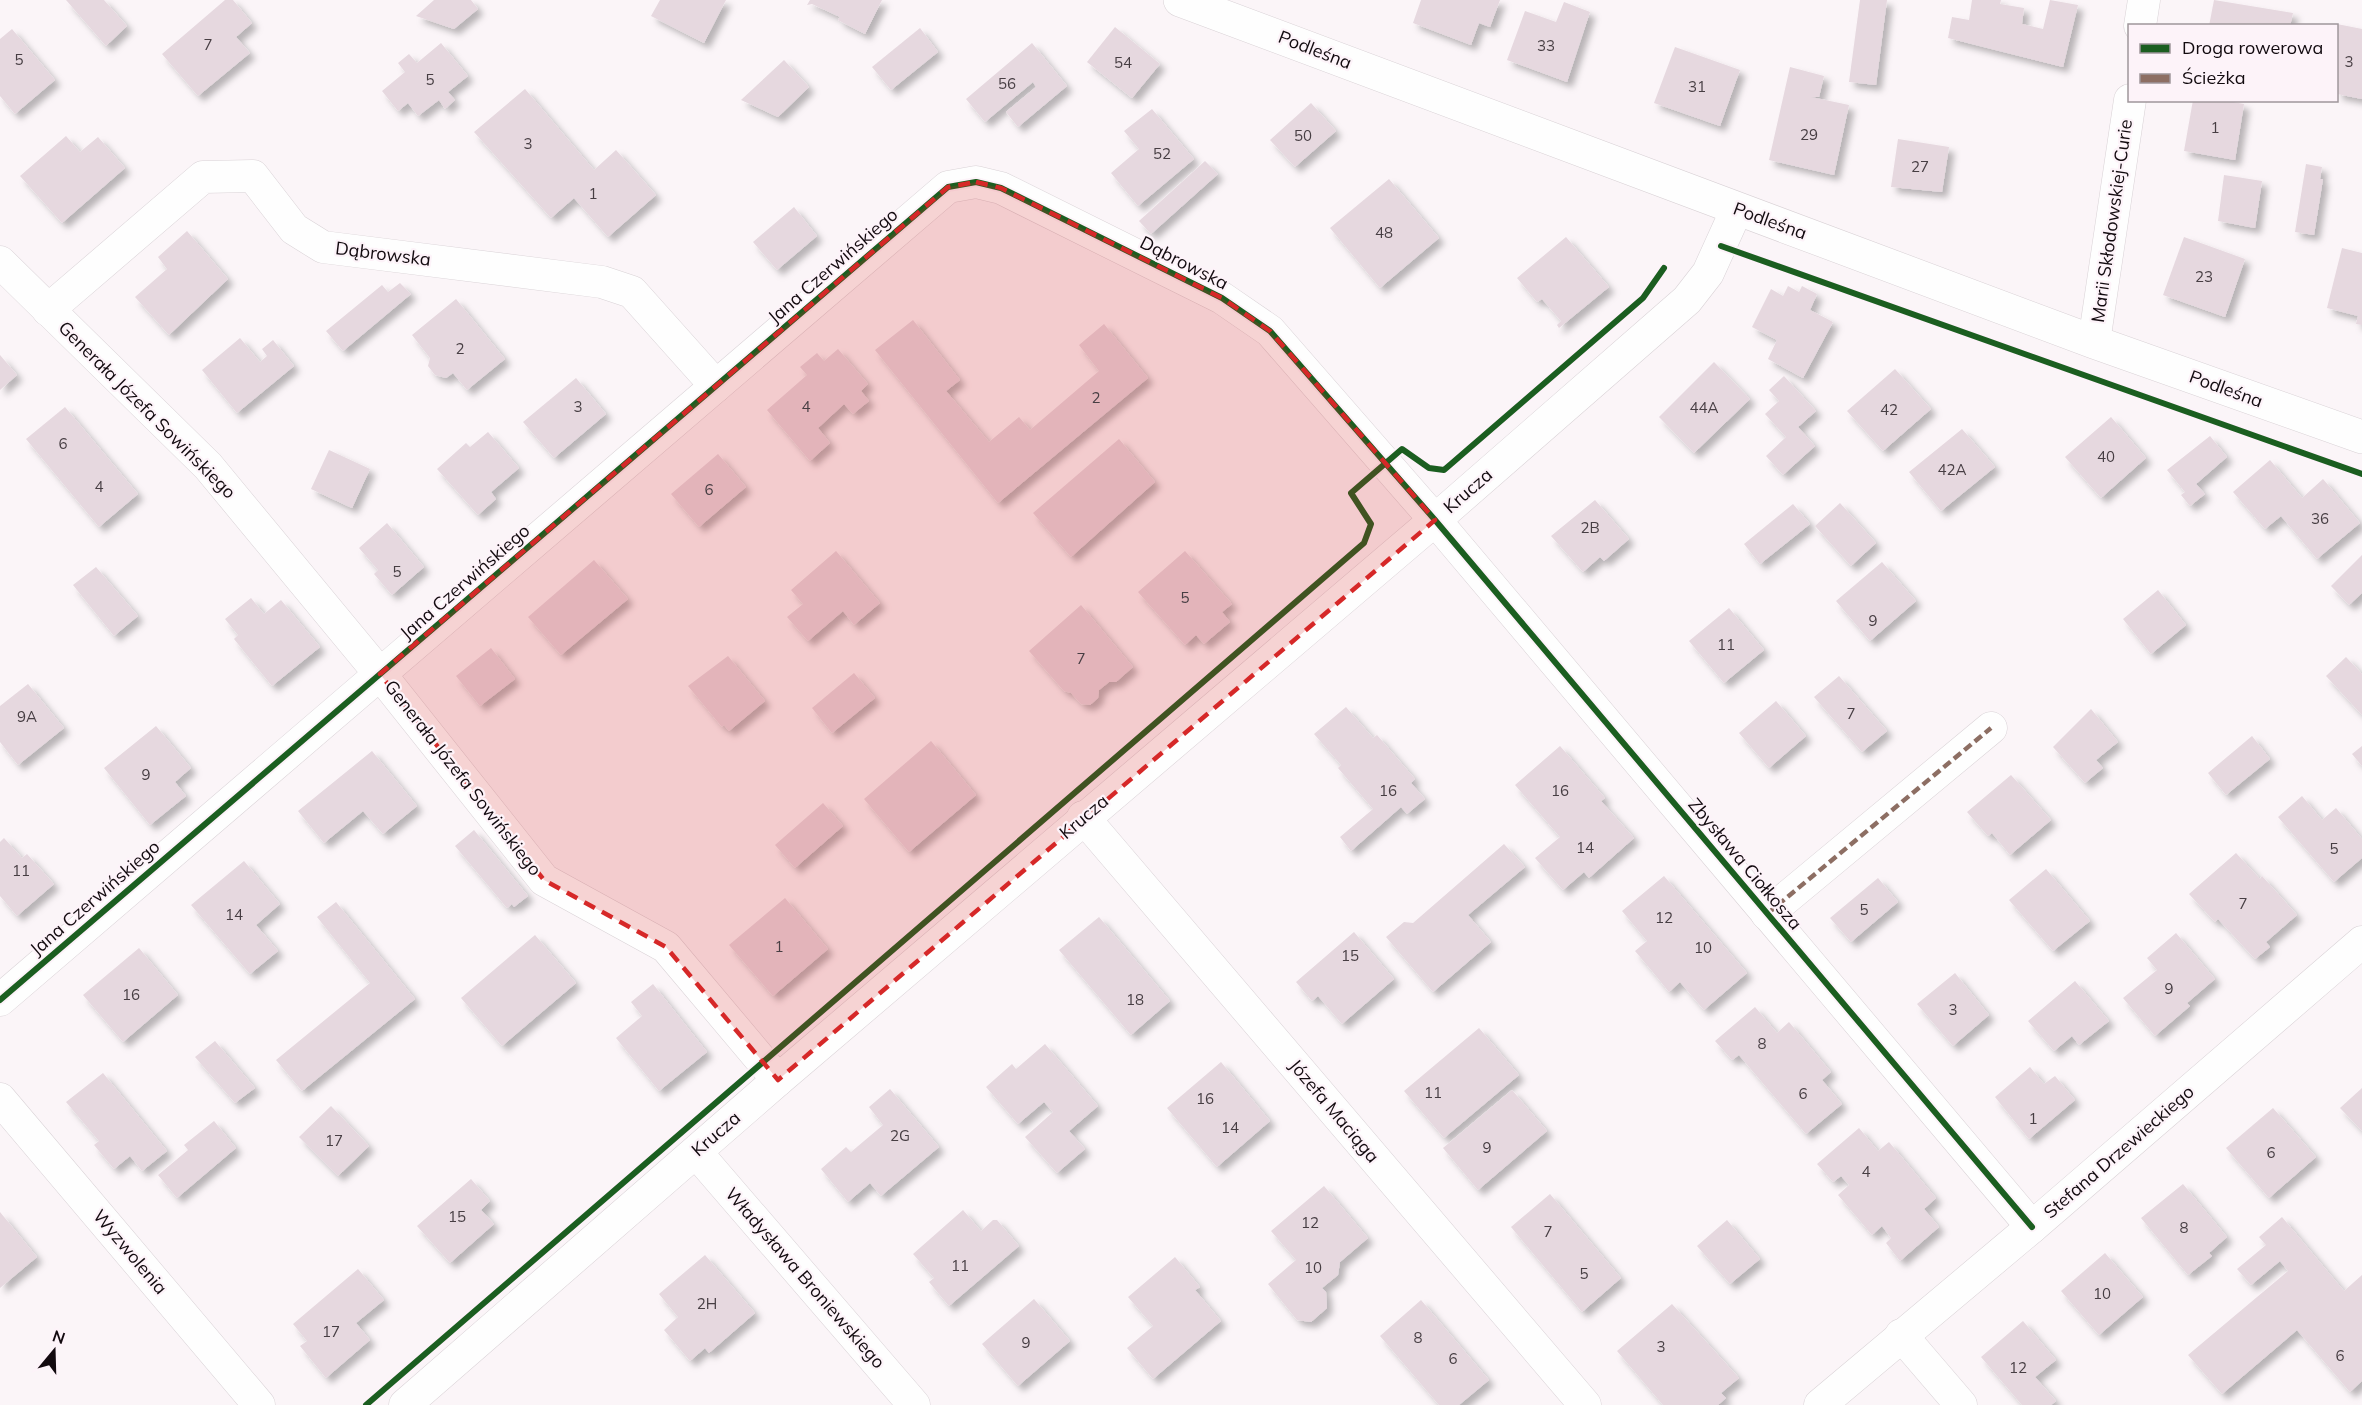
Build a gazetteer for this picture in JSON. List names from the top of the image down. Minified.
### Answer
{"streets":{"street":["Podleśna","Marii Skłodowskiej-Curie","Dąbrowska","Jana Czerwińskiego","Generała Józefa Sowińskiego","Krucza","Zbysława Ciołkosza","Józefa Maciąga","Stefana Drzewieckiego","Wyzwolenia","Władysława Broniewskiego"]},"crossings":[["Podleśna","Marii Skłodowskiej-Curie"],["Podleśna","Krucza"],["Dąbrowska","Jana Czerwińskiego"],["Dąbrowska","Generała Józefa Sowińskiego"],["Dąbrowska","Krucza"],["Dąbrowska","Zbysława Ciołkosza"],["Jana Czerwińskiego","Generała Józefa Sowińskiego"],["Generała Józefa Sowińskiego","Krucza"],["Krucza","Zbysława Ciołkosza"],["Krucza","Józefa Maciąga"],["Krucza","Władysława Broniewskiego"],["Zbysława Ciołkosza","Stefana Drzewieckiego"]],"house_numbers":["7","33","5","3","54","5","56","31","1","29","50","3","52","27","1","48","23","2","2","3","4","44A","42","6","40","42A","4","6","36","2B","5","5","9","11","7","7","9A","9","16","16","14","5","11","7","5","14","12","1","10","15","9","16","18","3","8","11","6","16","1","14","2G","17","9","6","4","15","12","8","7","11","10","5","10","2H","17","8","9","3","6","6","12"],"legend":["Droga rowerowa","Ścieżka"],"north":"top"}
